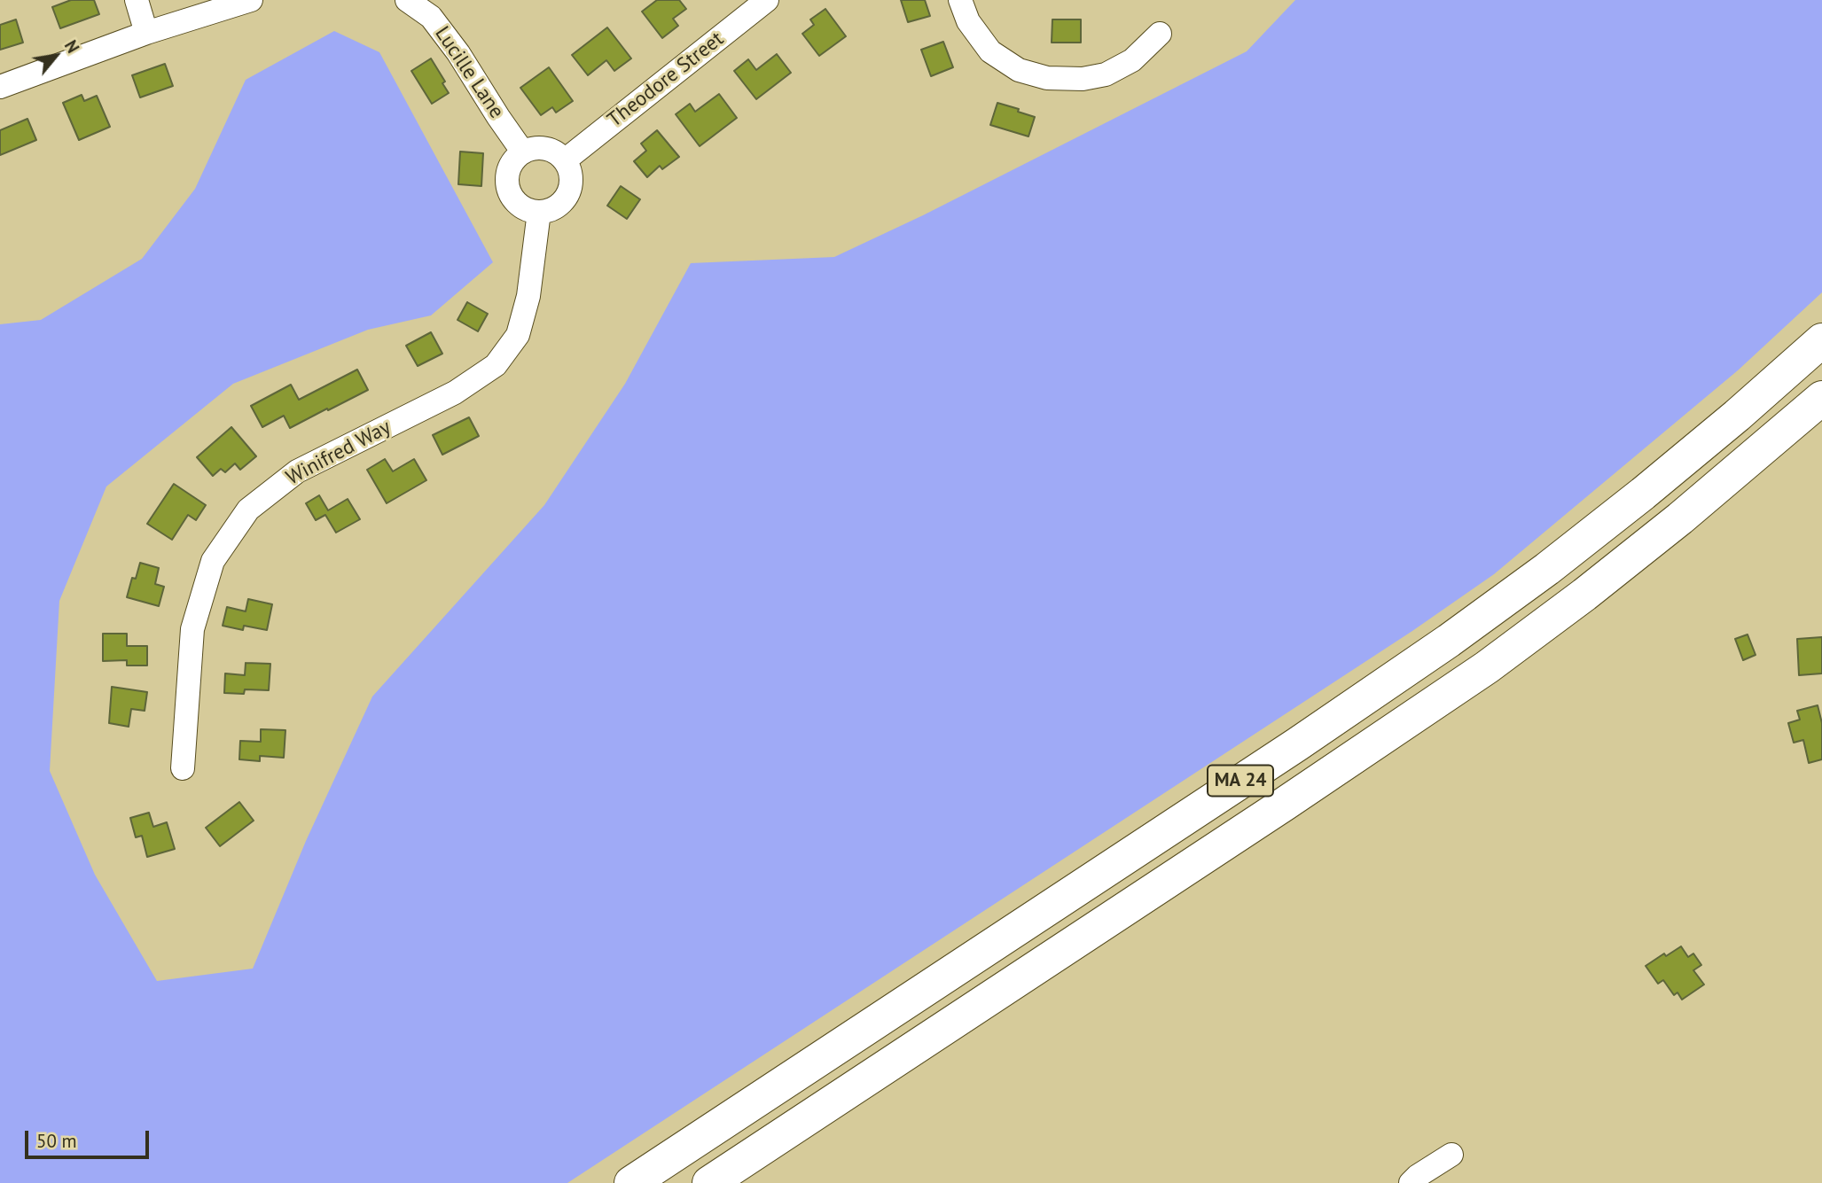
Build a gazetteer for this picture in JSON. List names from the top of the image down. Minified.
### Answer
{"streets":{"highway":["MA 24"],"street":["Lucille Lane","Theodore Street","Winifred Way"]},"crossings":[["Lucille Lane","Theodore Street"],["Lucille Lane","Winifred Way"],["Theodore Street","Winifred Way"]],"scale_bar":"50 m","north":"top right"}
